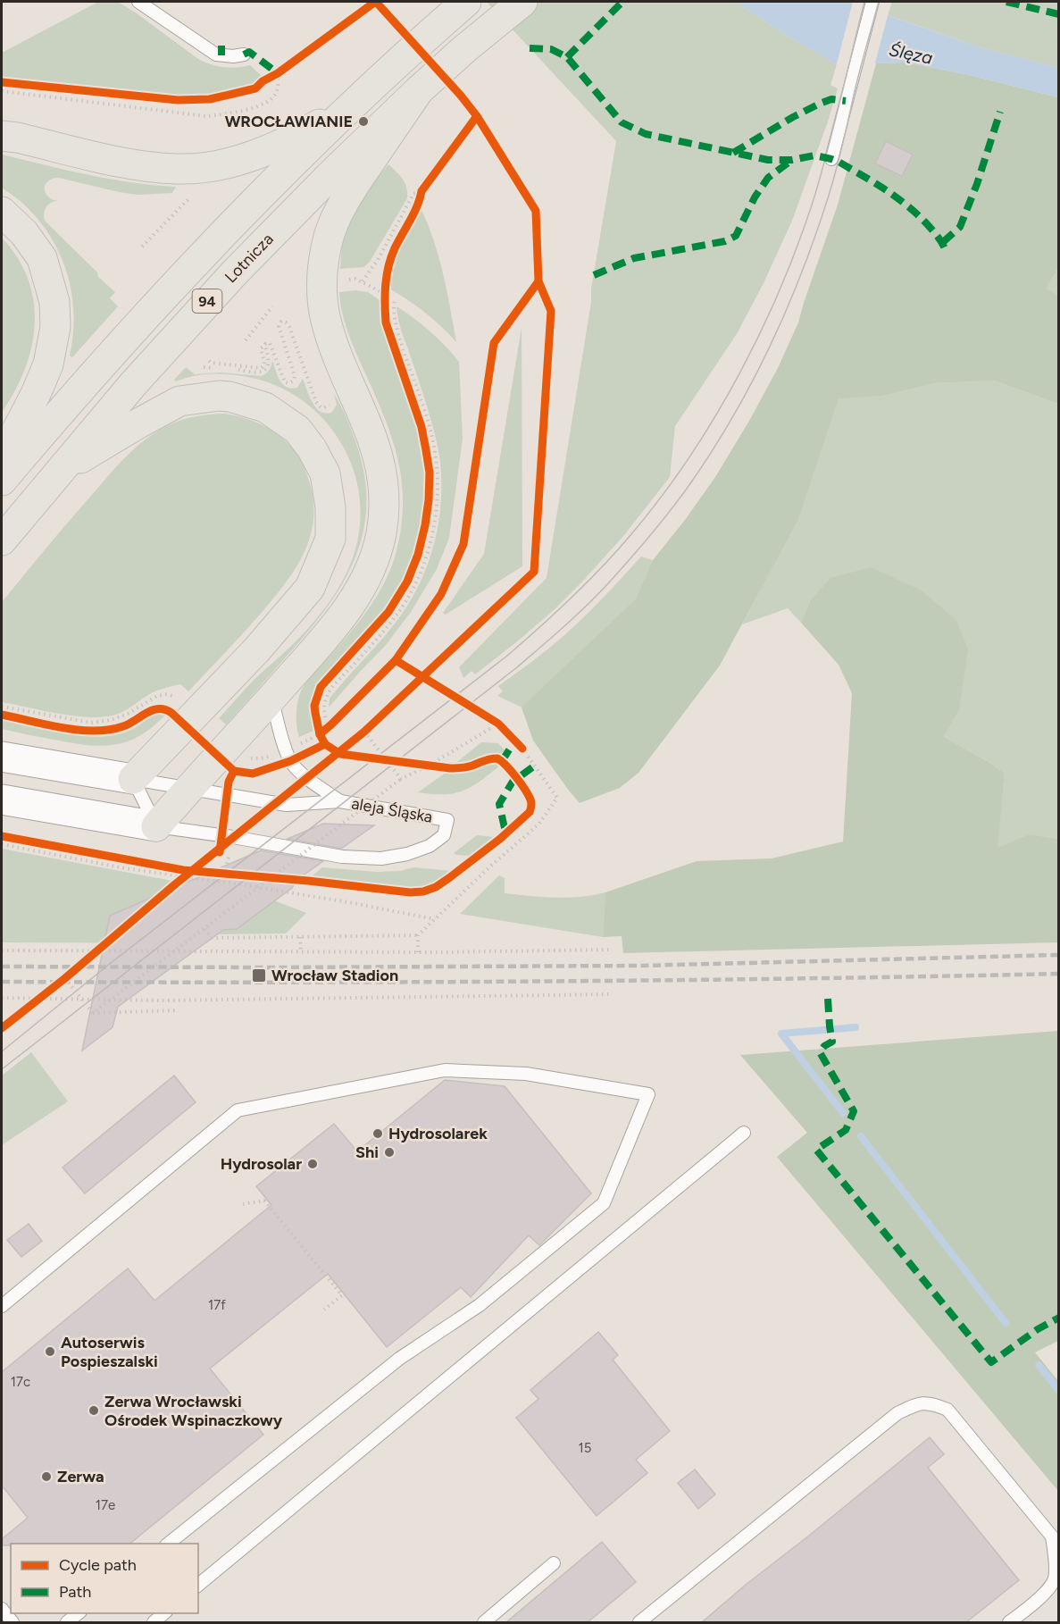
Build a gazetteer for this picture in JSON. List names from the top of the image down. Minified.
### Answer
{"streets":{"main road":["Lotnicza","94"],"street":["aleja Śląska"]},"water":["Ślęza"],"places":{"other":["WROCŁAWIANIE","Hydrosolarek","Shi","Hydrosolar","Autoserwis Pospieszalski","Zerwa Wrocławski Ośrodek Wspinaczkowy","Zerwa"],"transit":["Wrocław Stadion"]},"house_numbers":["17f","17c","15","17e"],"legend":["Cycle path","Path"]}
